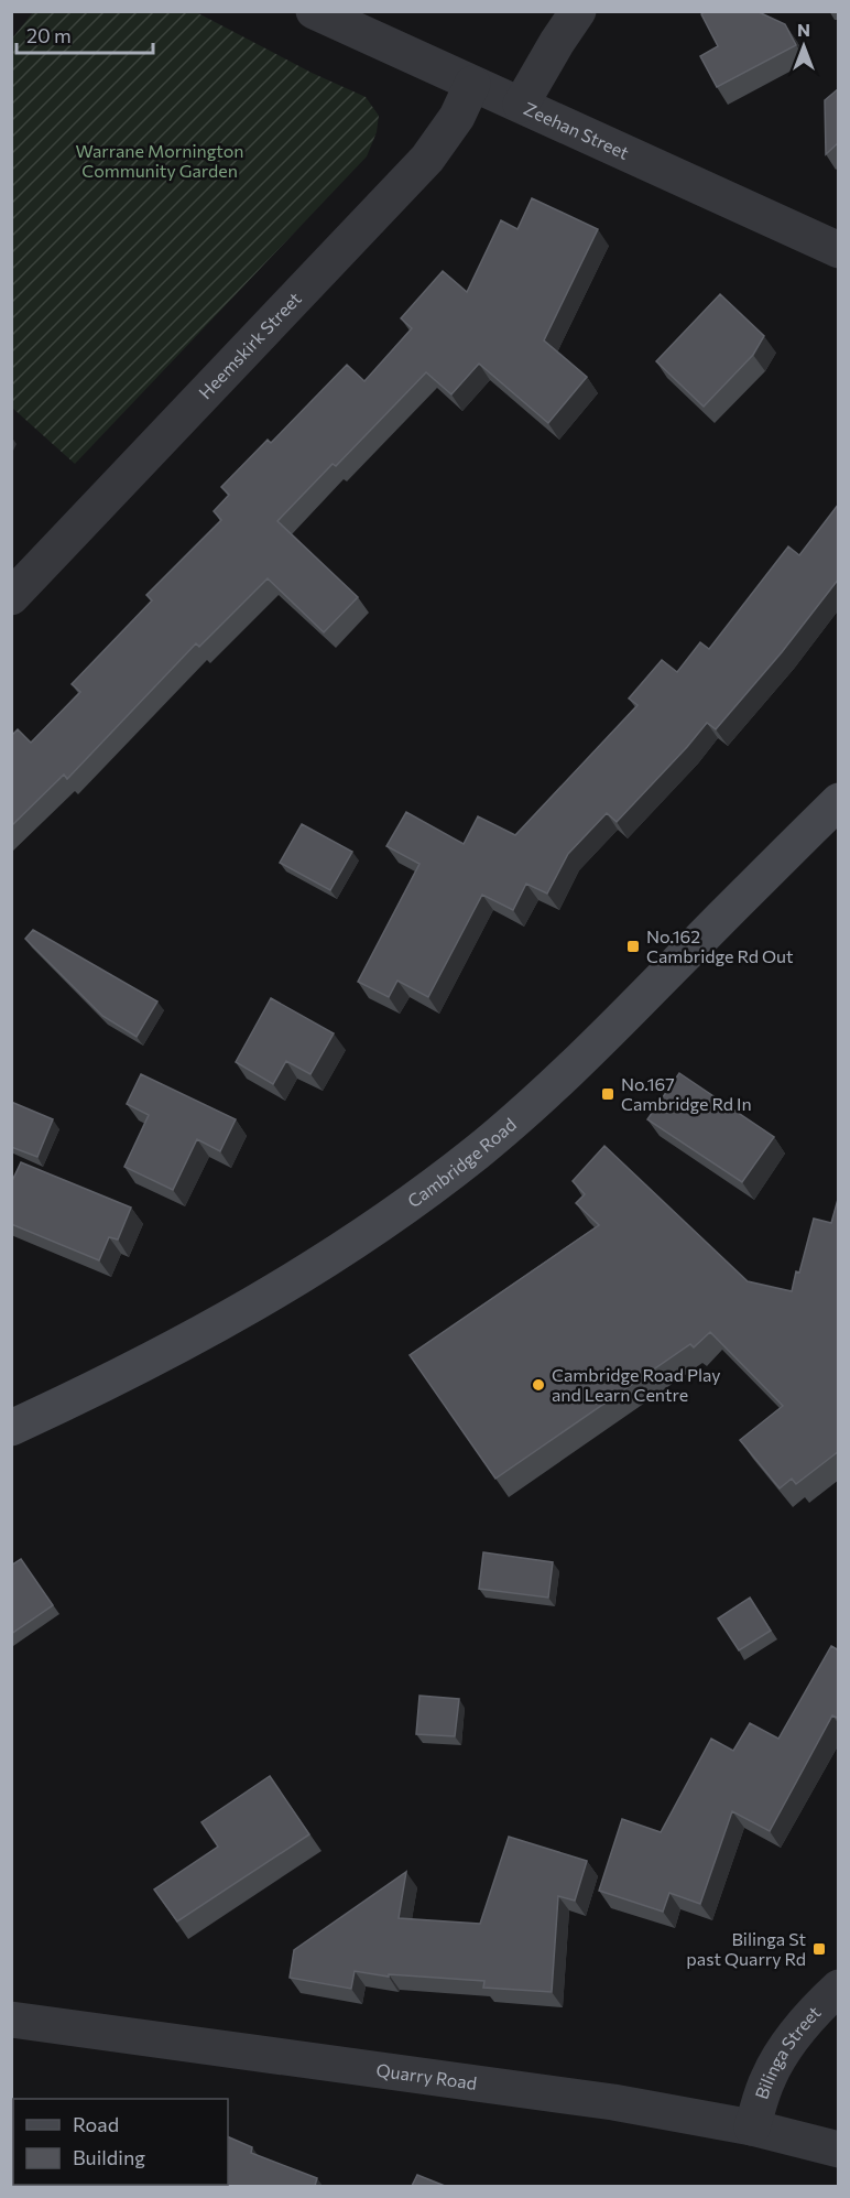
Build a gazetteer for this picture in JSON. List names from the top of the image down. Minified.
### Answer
{"streets":{"main road":["Cambridge Road"],"street":["Zeehan Street","Heemskirk Street","Bilinga Street","Quarry Road"]},"crossings":[["Zeehan Street","Heemskirk Street"],["Bilinga Street","Quarry Road"]],"parks":["Warrane Mornington Community Garden"],"places":{"transit":["No.162 Cambridge Rd Out","No.167 Cambridge Rd In","Bilinga St past Quarry Rd"],"other":["Cambridge Road Play and Learn Centre"]},"legend":["Road","Building"],"scale_bar":"20 m","north":"top"}
